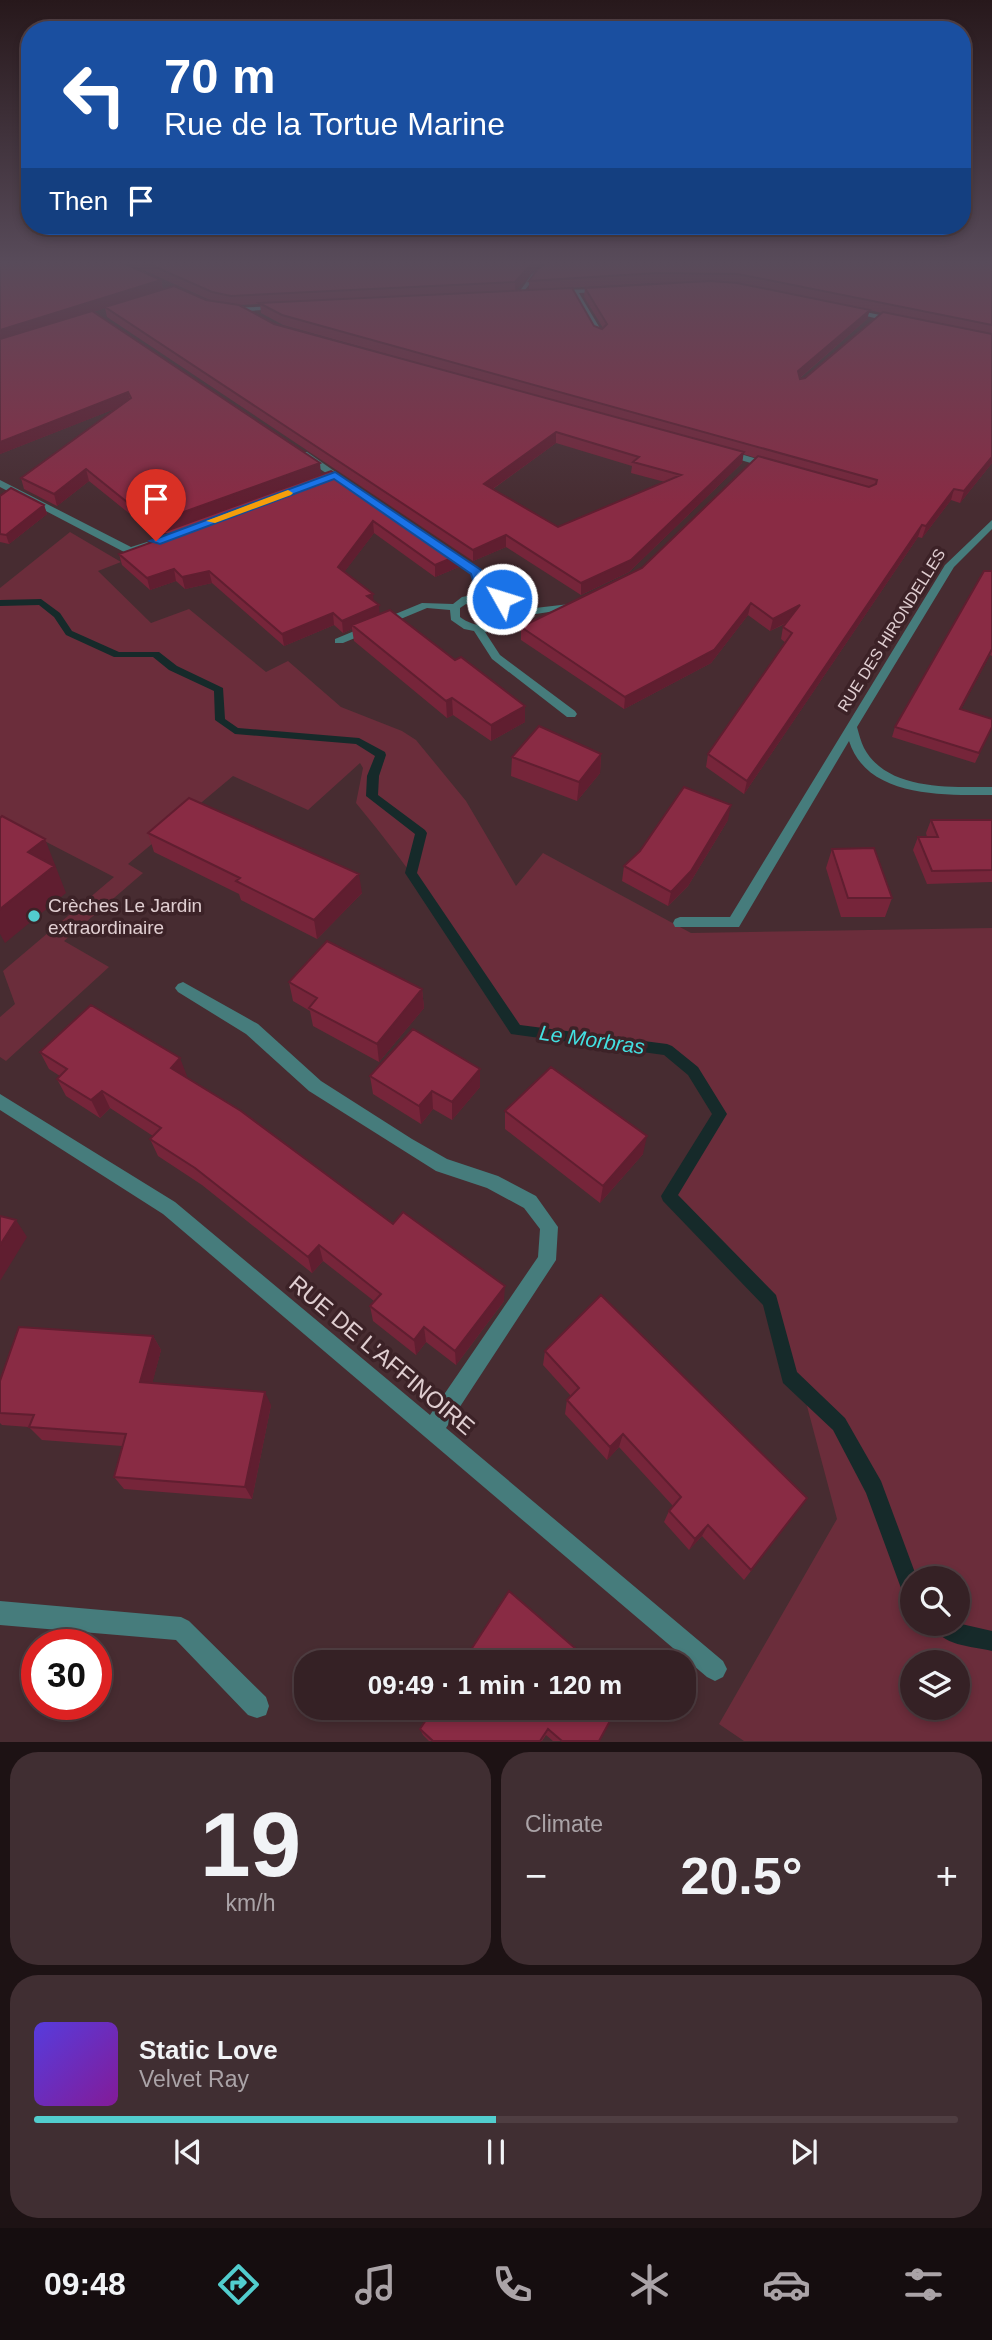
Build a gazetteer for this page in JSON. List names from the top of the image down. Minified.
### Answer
{"streets":{"street":["RUE DES HIRONDELLES","RUE DE L'AFFINOIRE"]},"water":["Le Morbras"],"places":["Crèches Le Jardin extraordinaire"],"page":{"turn":["70 m","Rue de la Tortue Marine"],"then":"Then","limit":"30","trip":"09:49 · 1 min · 120 m","tile":[["19","km/h"],"Climate"],"heat":["−","20.5°","+"],"song":["Static Love","Velvet Ray"],"tabs":"09:48"}}
